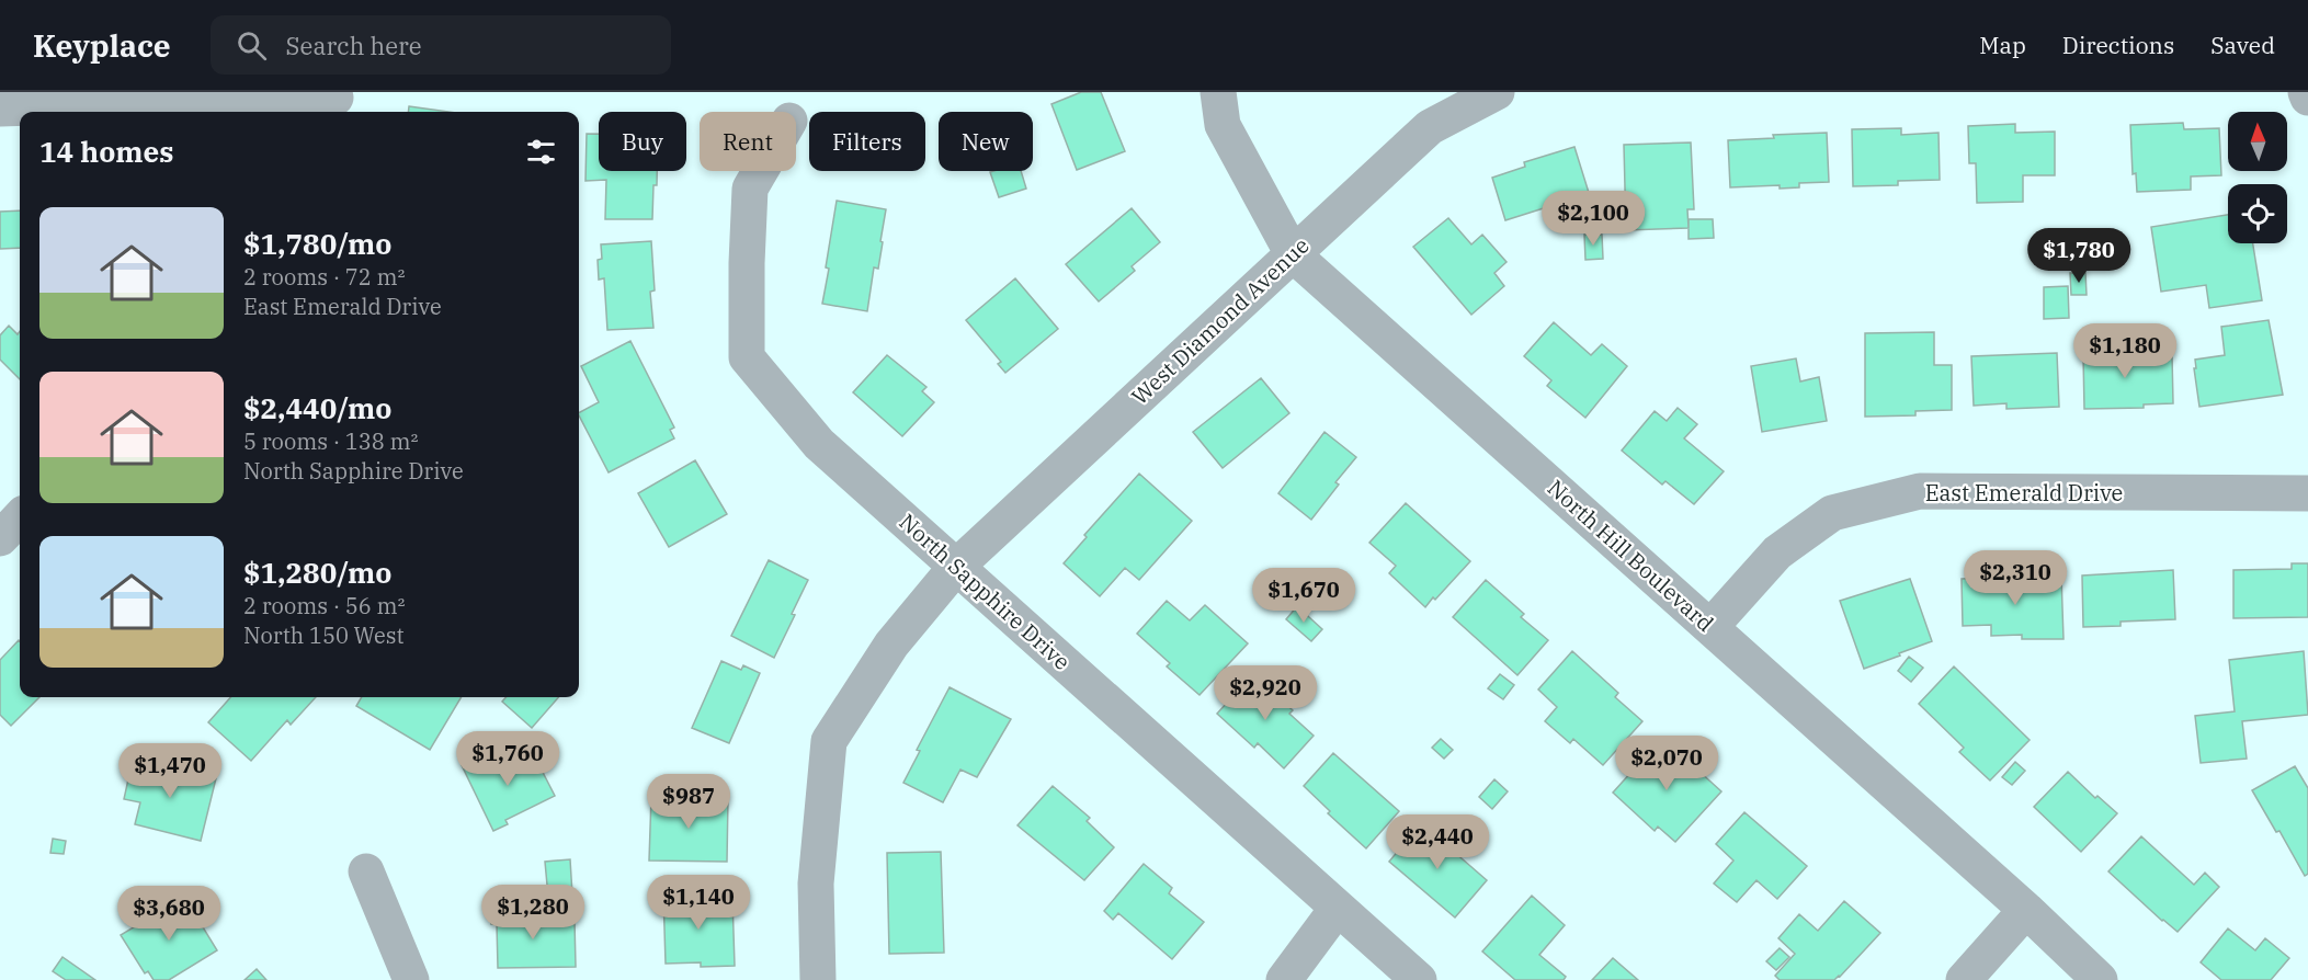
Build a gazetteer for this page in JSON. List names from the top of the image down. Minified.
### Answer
{"streets":{"street":["West Diamond Avenue","East Emerald Drive","North Hill Boulevard","North Sapphire Drive"]},"crossings":[["West Diamond Avenue","North Hill Boulevard"],["West Diamond Avenue","North Sapphire Drive"],["East Emerald Drive","North Hill Boulevard"]],"north":"top","page":{"header":"Keyplace","search":"Search here","nav":["Map","Directions","Saved"],"chip":["Buy","Rent","Filters","New"],"heading":"14 homes","price":["$2,100","$1,780","$1,180","$2,310","$1,670","$2,920","$1,760","$2,070","$1,470","$987","$2,440","$1,140","$1,280","$3,680"],"list":[{"name":"$1,780/mo","note":"2 rooms · 72 m² · East Emerald Drive"},{"name":"$2,440/mo","note":"5 rooms · 138 m² · North Sapphire Drive"},{"name":"$1,280/mo","note":"2 rooms · 56 m² · North 150 West"}]}}
